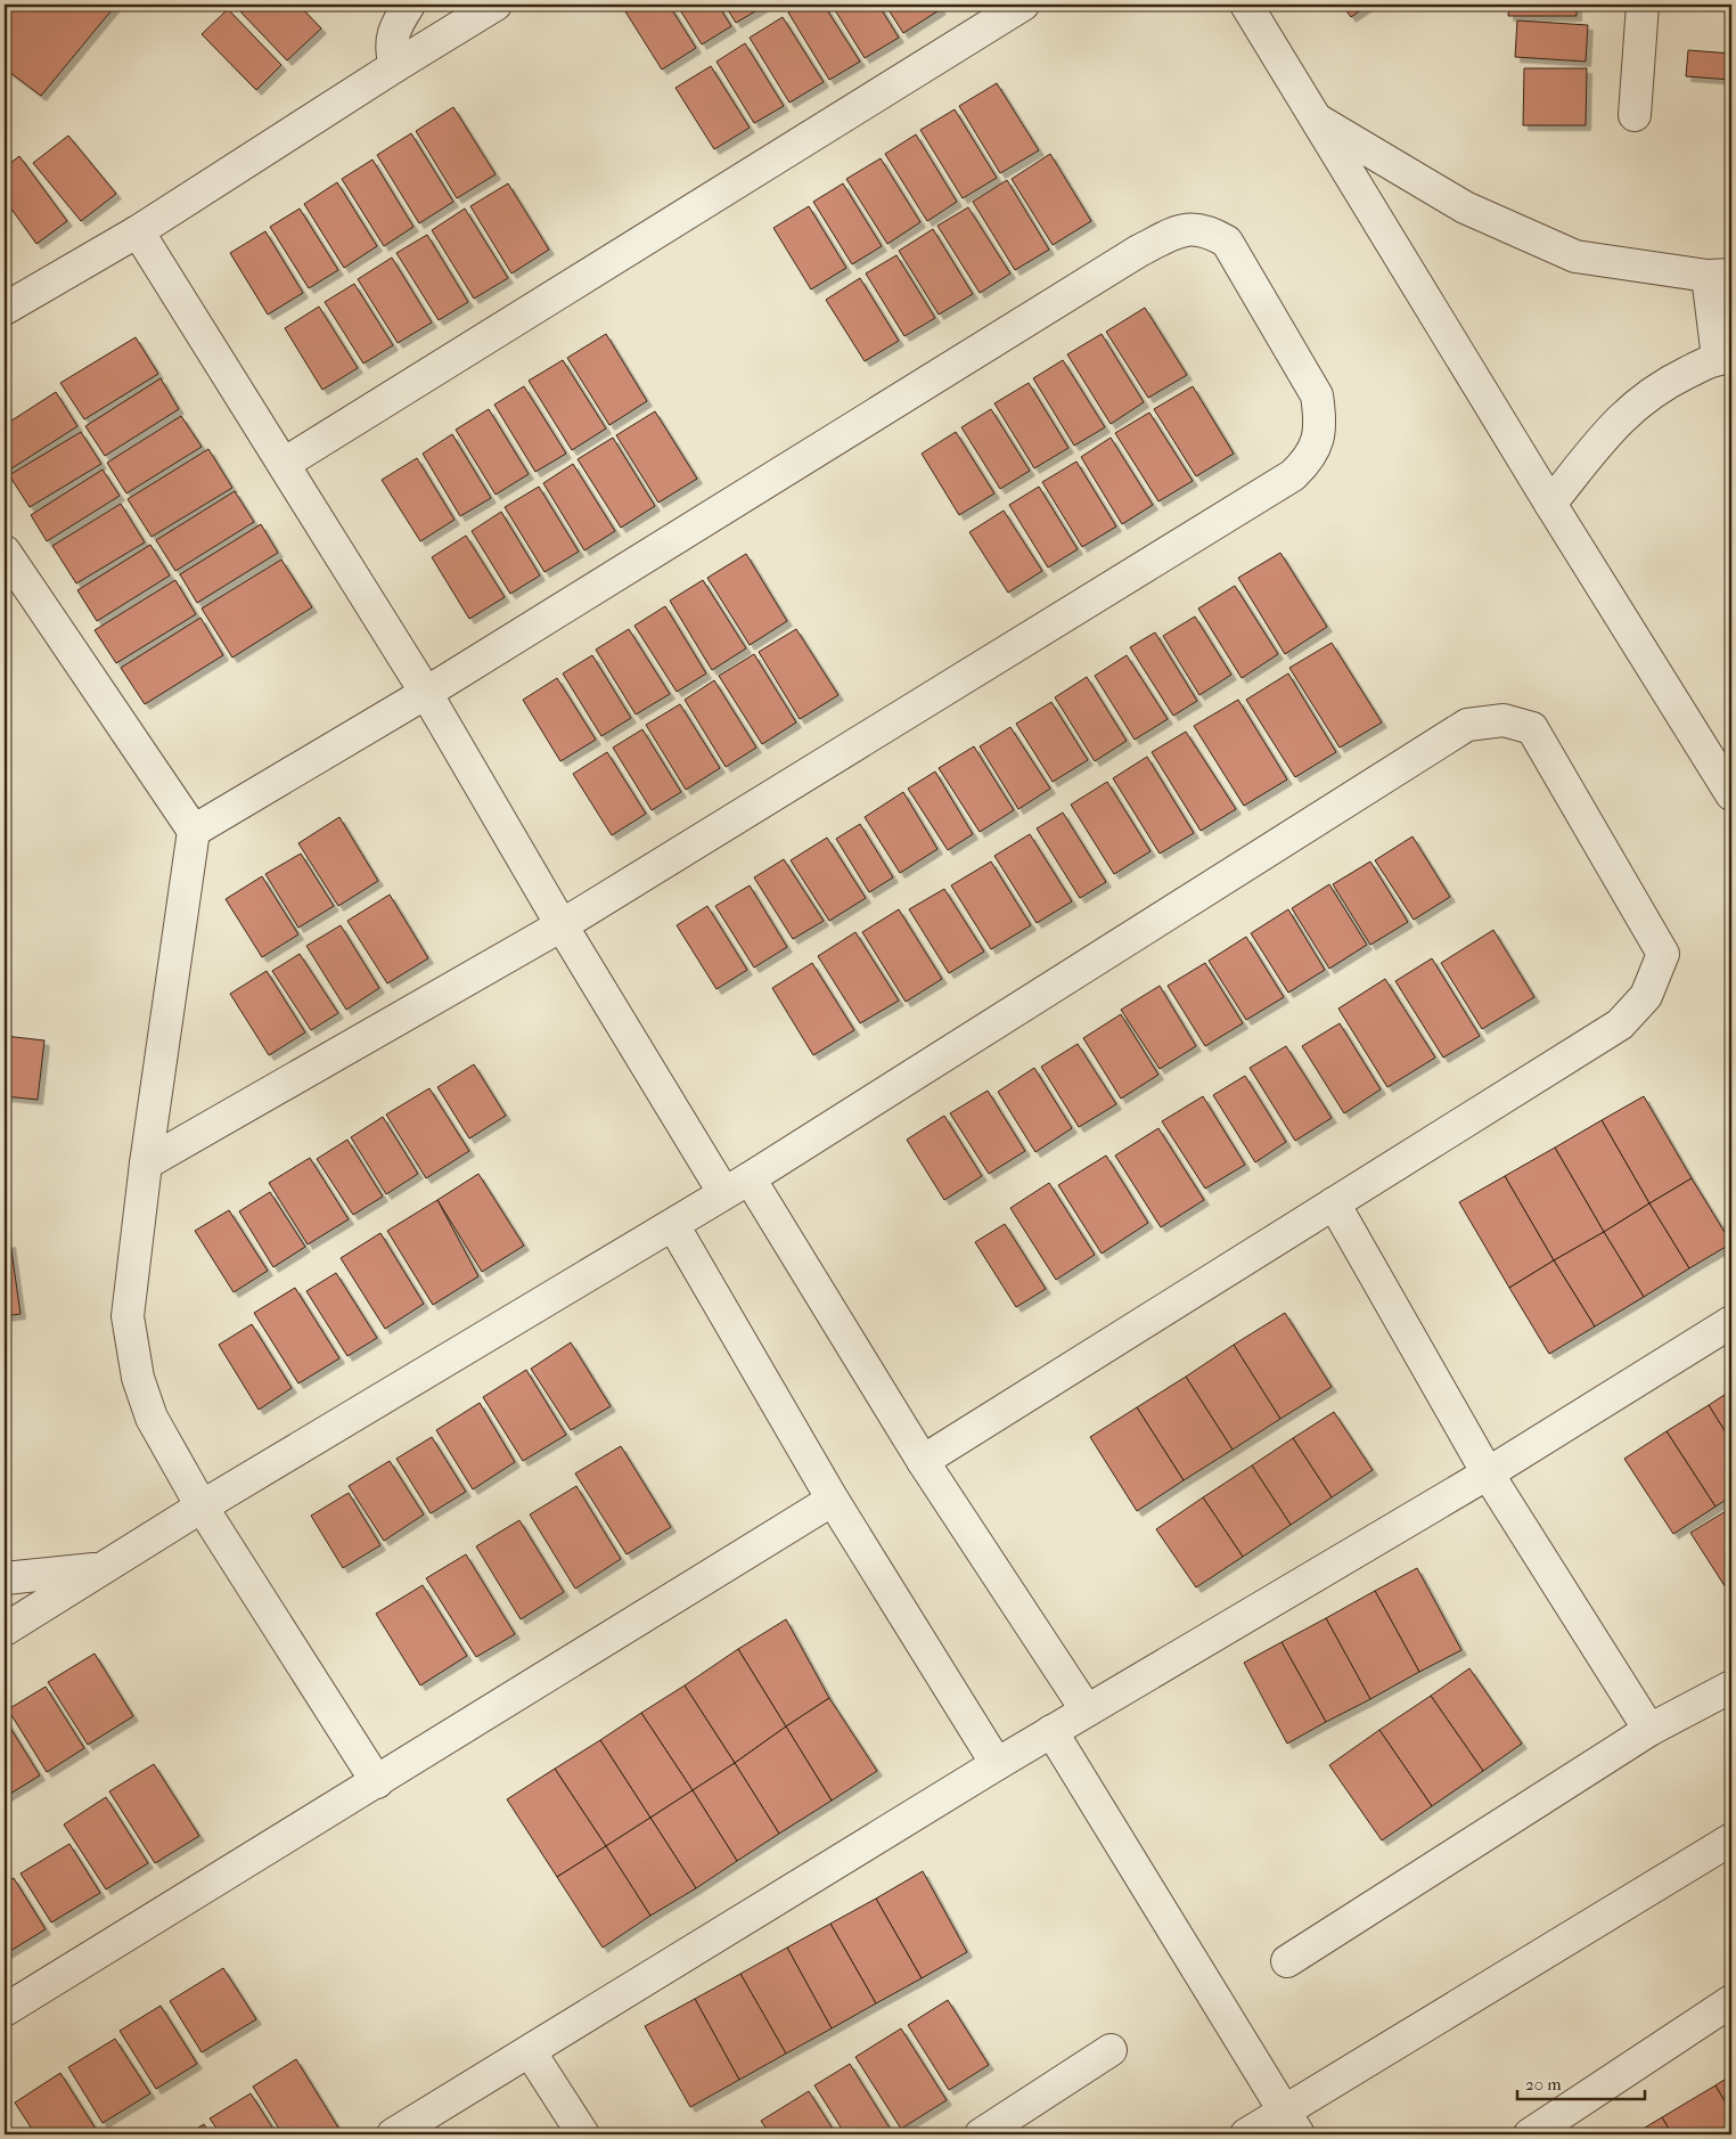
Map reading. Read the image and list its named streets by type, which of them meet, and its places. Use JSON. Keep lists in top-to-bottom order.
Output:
{
  "scale_bar": "20 m"
}
